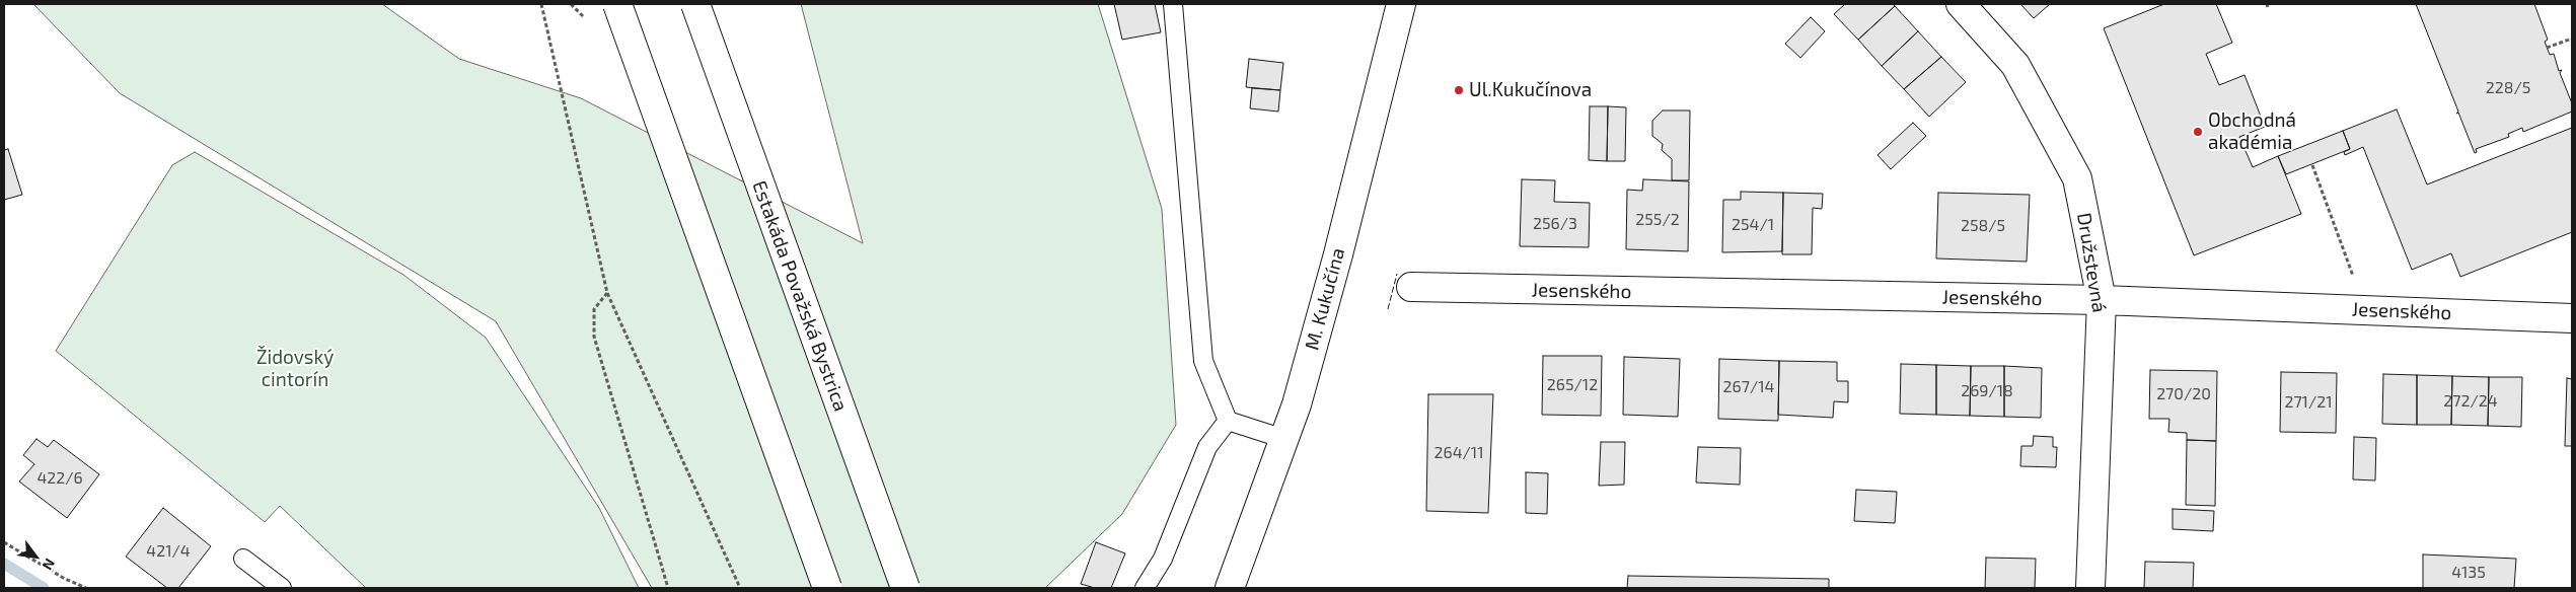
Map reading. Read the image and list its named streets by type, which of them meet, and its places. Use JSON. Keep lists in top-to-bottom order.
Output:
{
  "streets": {
    "main road": [
      "Družstevná",
      "Jesenského",
      "Estakáda Považská Bystrica",
      "M. Kukučína"
    ]
  },
  "crossings": [
    ["Družstevná", "Jesenského"]
  ],
  "parks": ["Židovský cintorín"],
  "places": ["Ul.Kukučínova", "Obchodná akadémia"],
  "house_numbers": [
    "228/5",
    "255/2",
    "256/3",
    "254/1",
    "258/5",
    "265/12",
    "267/14",
    "269/18",
    "270/20",
    "272/24",
    "271/21",
    "264/11",
    "422/6",
    "421/4",
    "4135"
  ],
  "north": "bottom right"
}
